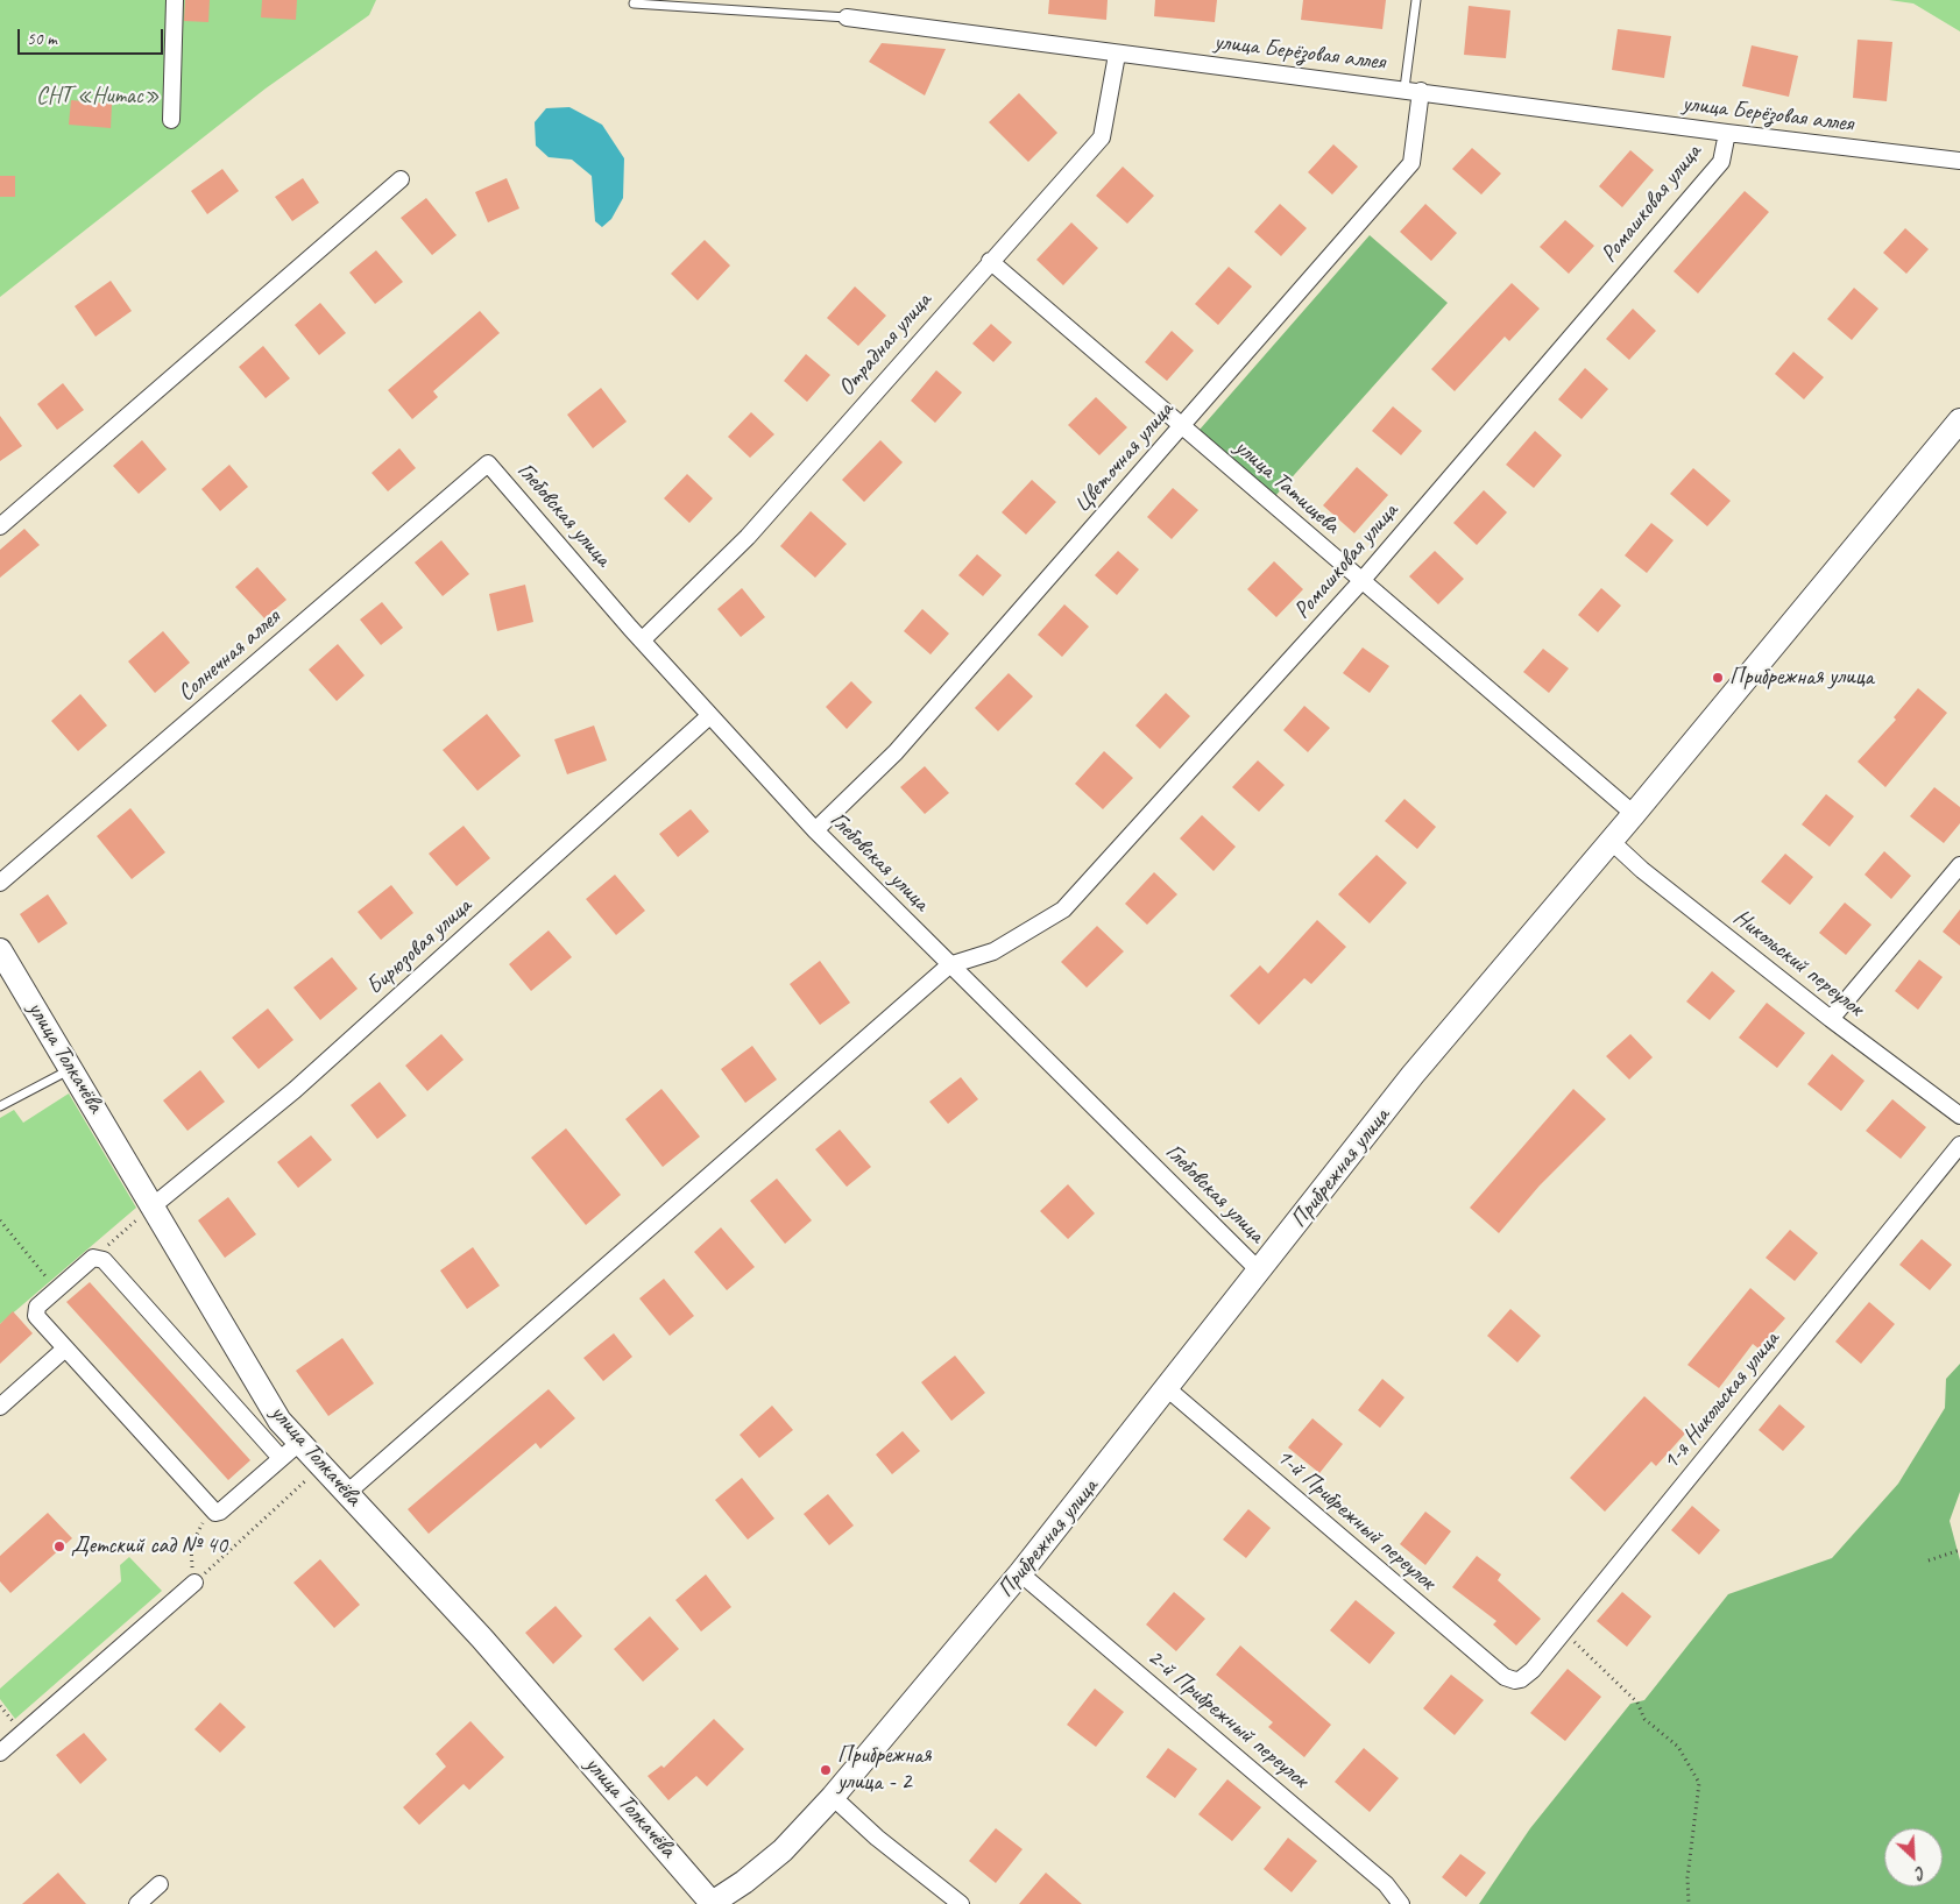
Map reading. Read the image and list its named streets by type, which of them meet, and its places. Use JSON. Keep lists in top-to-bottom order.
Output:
{
  "streets": {
    "street": [
      "улица Берёзовая аллея",
      "Ромашковая улица",
      "Отрадная улица",
      "Цветочная улица",
      "улица Татищева",
      "Глебовская улица",
      "Солнечная аллея",
      "Бирюзовая улица",
      "Никольский переулок",
      "улица Толкачёва",
      "Прибрежная улица",
      "1-я Никольская улица",
      "1-й Прибрежный переулок",
      "2-й Прибрежный переулок"
    ]
  },
  "crossings": [
    ["улица Берёзовая аллея", "Ромашковая улица"],
    ["улица Берёзовая аллея", "Отрадная улица"],
    ["улица Берёзовая аллея", "Цветочная улица"],
    ["Ромашковая улица", "улица Татищева"],
    ["Ромашковая улица", "Глебовская улица"],
    ["Отрадная улица", "улица Татищева"],
    ["Отрадная улица", "Глебовская улица"],
    ["Цветочная улица", "улица Татищева"],
    ["Цветочная улица", "Глебовская улица"],
    ["улица Татищева", "Прибрежная улица"],
    ["Глебовская улица", "Солнечная аллея"],
    ["Глебовская улица", "Бирюзовая улица"],
    ["Глебовская улица", "Прибрежная улица"],
    ["Бирюзовая улица", "улица Толкачёва"],
    ["Никольский переулок", "Прибрежная улица"],
    ["улица Толкачёва", "Прибрежная улица"],
    ["Прибрежная улица", "1-й Прибрежный переулок"],
    ["Прибрежная улица", "2-й Прибрежный переулок"],
    ["1-я Никольская улица", "1-й Прибрежный переулок"]
  ],
  "parks": ["СНТ «Нитас»"],
  "places": ["Прибрежная улица", "Детский сад № 40", "Прибрежная улица - 2"],
  "scale_bar": "50 m",
  "north": "bottom right"
}
